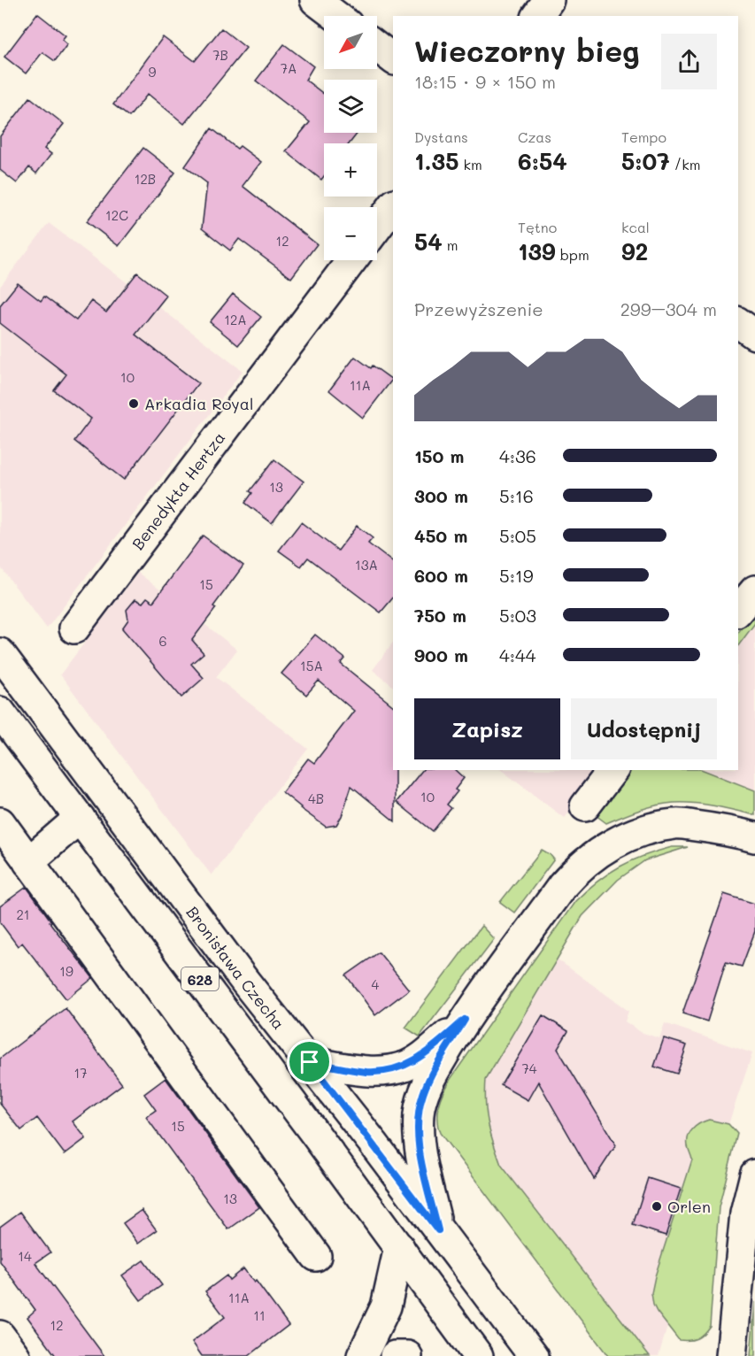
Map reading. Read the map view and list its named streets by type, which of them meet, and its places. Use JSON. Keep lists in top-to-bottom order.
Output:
{
  "streets": {
    "main road": ["Benedykta Hertza", "Bronisława Czecha", "628"]
  },
  "places": ["Arkadia Royal", "Orlen"],
  "house_numbers": [
    "7B",
    "7A",
    "9",
    "12B",
    "12C",
    "12",
    "12A",
    "10",
    "11A",
    "13",
    "13A",
    "15",
    "6",
    "15A",
    "10",
    "4B",
    "21",
    "19",
    "4",
    "74",
    "17",
    "15",
    "13",
    "14",
    "11A",
    "11",
    "12"
  ],
  "north": "bottom left",
  "page": {
    "map_buttons": ["+", "−"],
    "heading": ["Wieczorny bieg", "18:15 · 9 × 150 m"],
    "stats": [
      ["Dystans", "1.35 km"],
      ["Czas", "6:54"],
      ["Tempo", "5:07 /km"],
      ["54 m"],
      ["Tętno", "139 bpm"],
      ["kcal", "92"]
    ],
    "chart": ["Przewyższenie", "299–304 m"],
    "list": [
      {
        "name": "150 m",
        "note": "4:36"
      },
      {
        "name": "300 m",
        "note": "5:16"
      },
      {
        "name": "450 m",
        "note": "5:05"
      },
      {
        "name": "600 m",
        "note": "5:19"
      },
      {
        "name": "750 m",
        "note": "5:03"
      },
      {
        "name": "900 m",
        "note": "4:44"
      }
    ],
    "buttons": ["Zapisz", "Udostępnij"]
  }
}
